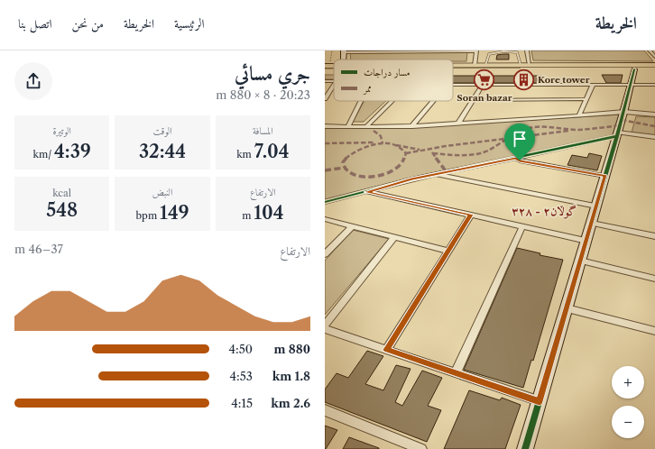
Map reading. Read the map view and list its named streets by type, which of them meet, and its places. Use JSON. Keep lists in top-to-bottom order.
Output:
{
  "districts": ["گوڵان٢ - ٣٢٨"],
  "places": {
    "supermarket": ["Soran bazar"],
    "building": ["Kore tower"]
  },
  "legend": ["مسار دراجات", "ممر"],
  "page": {
    "header": "الخريطة",
    "nav": [
      "الرئيسية",
      "الخريطة",
      "من نحن",
      "اتصل بنا"
    ],
    "heading": ["جري مسائي", "20:23 · 8 × 880 m"],
    "stats": [
      ["المسافة", "7.04 km"],
      ["الوقت", "32:44"],
      ["الوتيرة", "4:39 /km"],
      ["الارتفاع", "104 m"],
      ["النبض", "149 bpm"],
      ["kcal", "548"]
    ],
    "chart": ["الارتفاع", "37–46 m"],
    "list": [
      {
        "name": "880 m",
        "note": "4:50"
      },
      {
        "name": "1.8 km",
        "note": "4:53"
      },
      {
        "name": "2.6 km",
        "note": "4:15"
      }
    ],
    "map_buttons": ["+", "−"]
  }
}
